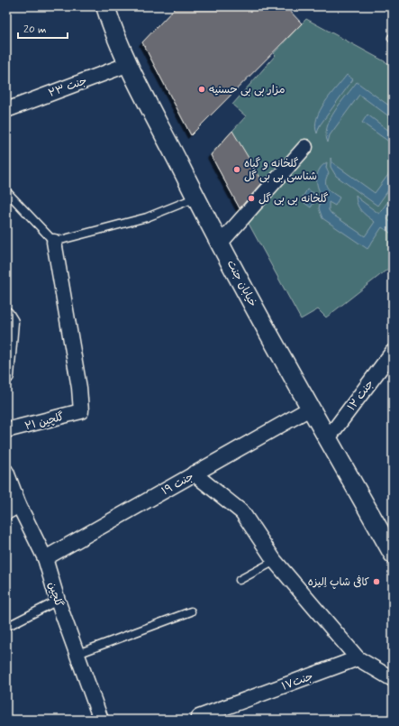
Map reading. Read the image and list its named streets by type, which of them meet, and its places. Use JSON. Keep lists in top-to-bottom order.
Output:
{
  "streets": {
    "street": [
      "جنت ۲۳",
      "خیابان جنت",
      "جنت ۱۲",
      "گلچین ۲۱",
      "جنت ۱۹",
      "گلچین",
      "جنت۱۷"
    ]
  },
  "crossings": [
    ["جنت ۲۳", "خیابان جنت"],
    ["خیابان جنت", "جنت ۱۲"],
    ["خیابان جنت", "جنت ۱۹"],
    ["جنت ۱۹", "گلچین"]
  ],
  "places": [
    "مزار بی بی حسنیه",
    "گلخانه و گیاه شناسی بی بی گل",
    "گلخانه بی بی گل",
    "کافی شاپ اِلیزه"
  ],
  "scale_bar": "20 m"
}
